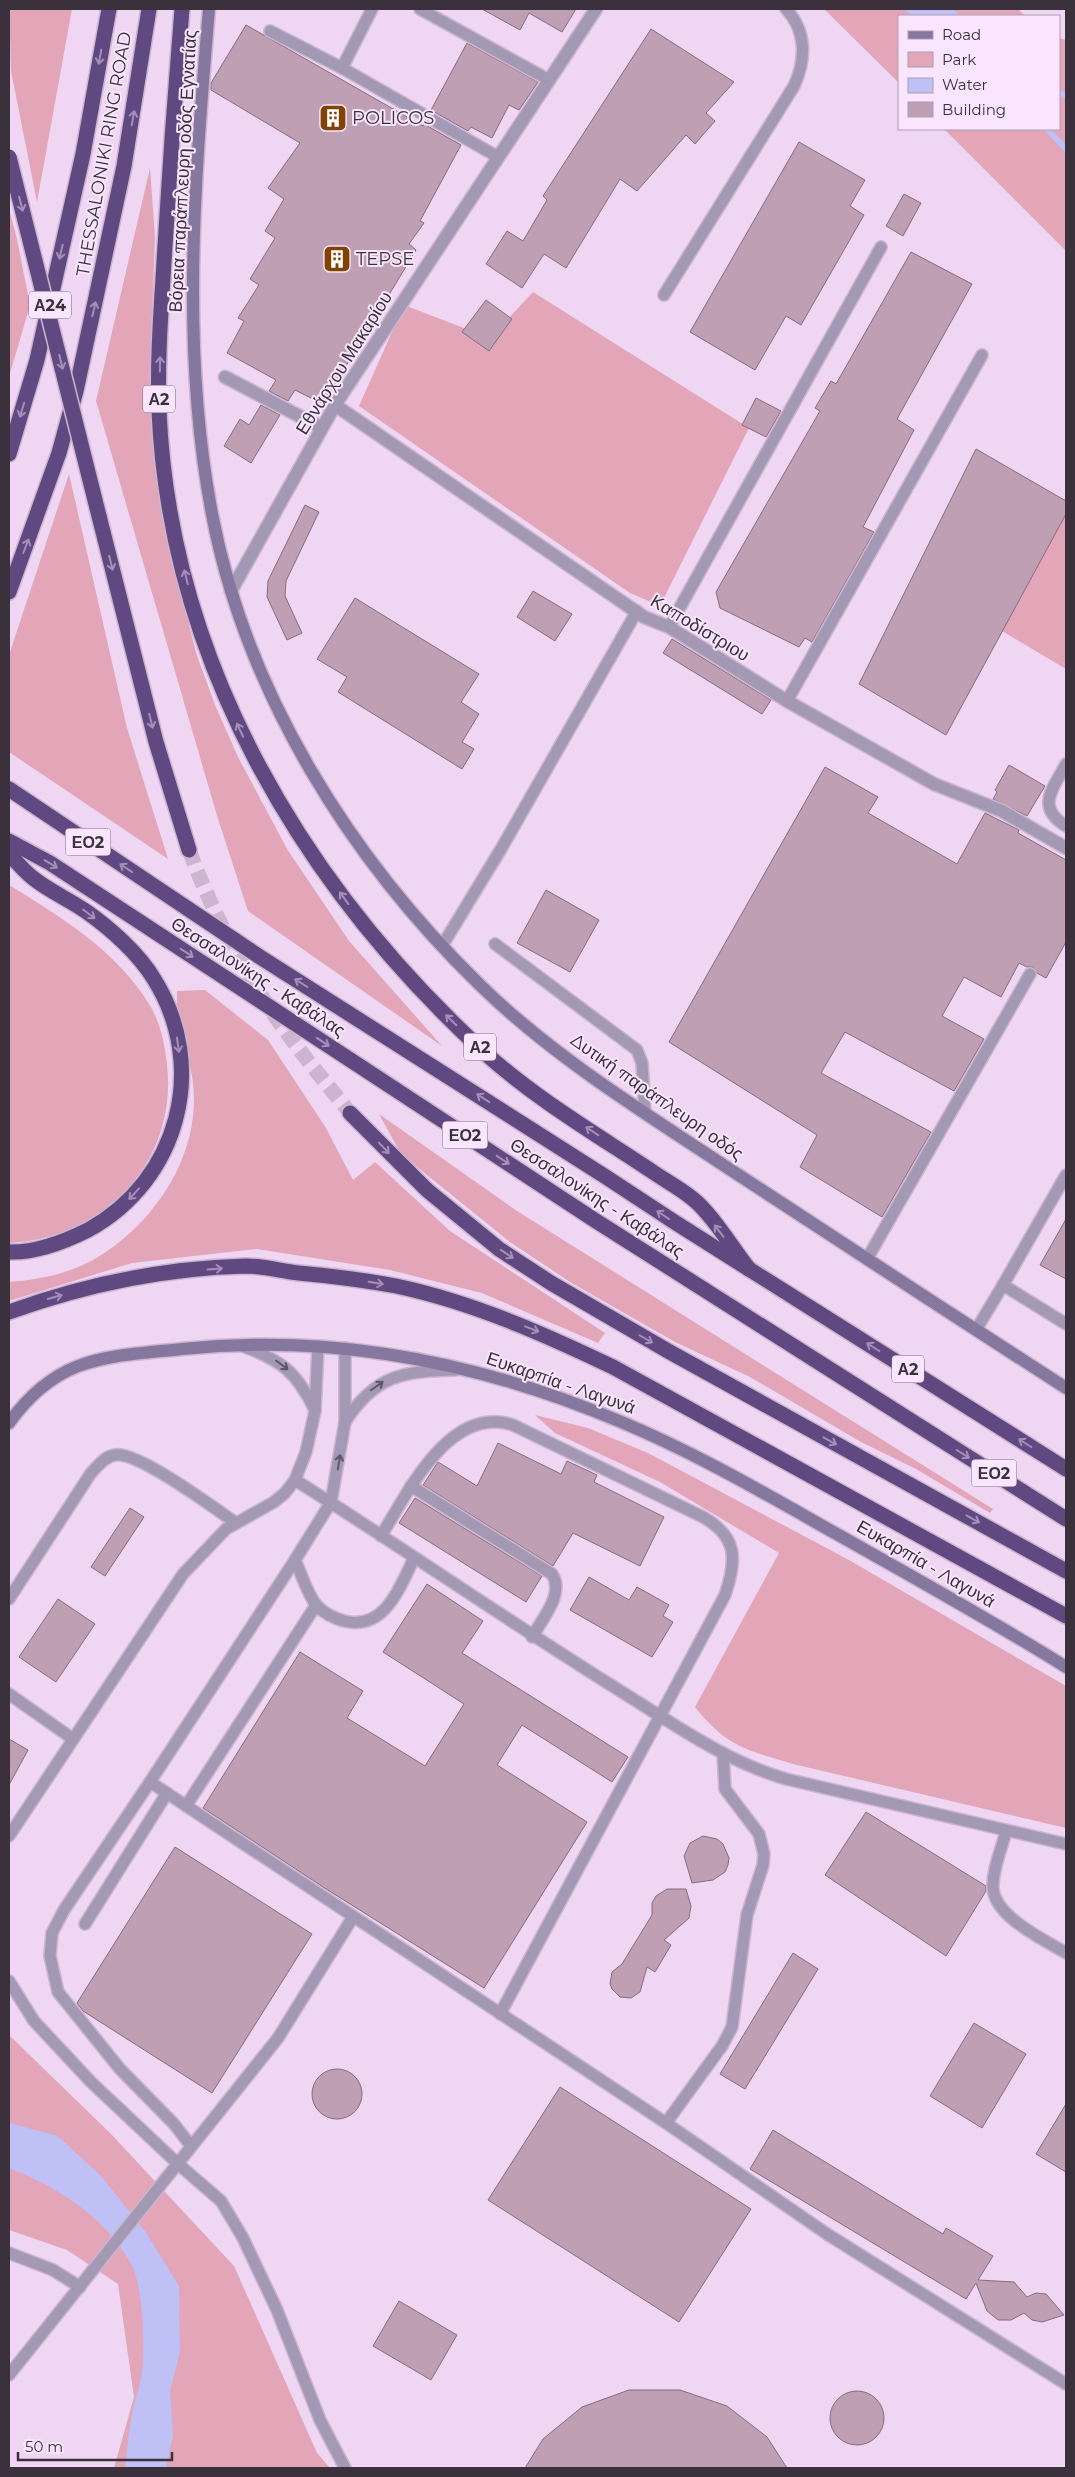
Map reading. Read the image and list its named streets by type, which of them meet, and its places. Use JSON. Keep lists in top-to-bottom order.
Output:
{
  "streets": {
    "highway": [
      "THESSALONIKI RING ROAD",
      "Α24",
      "Α2",
      "ΕΟ2",
      "Θεσσαλονίκης - Καβάλας"
    ],
    "street": [
      "Βόρεια παράπλευρη οδός Εγνατίας",
      "Εθνάρχου Μακαρίου",
      "Καποδίστριου",
      "Δυτική παράπλευρη οδός",
      "Ευκαρπία - Λαγυνά"
    ]
  },
  "crossings": [
    ["Βόρεια παράπλευρη οδός Εγνατίας", "Εθνάρχου Μακαρίου"],
    ["Βόρεια παράπλευρη οδός Εγνατίας", "Δυτική παράπλευρη οδός"],
    ["Εθνάρχου Μακαρίου", "Καποδίστριου"],
    ["Εθνάρχου Μακαρίου", "Δυτική παράπλευρη οδός"],
    ["Α2", "Θεσσαλονίκης - Καβάλας"]
  ],
  "places": {
    "building": ["POLICOS", "TEPSE"]
  },
  "legend": [
    "Road",
    "Park",
    "Water",
    "Building"
  ],
  "scale_bar": "50 m"
}
